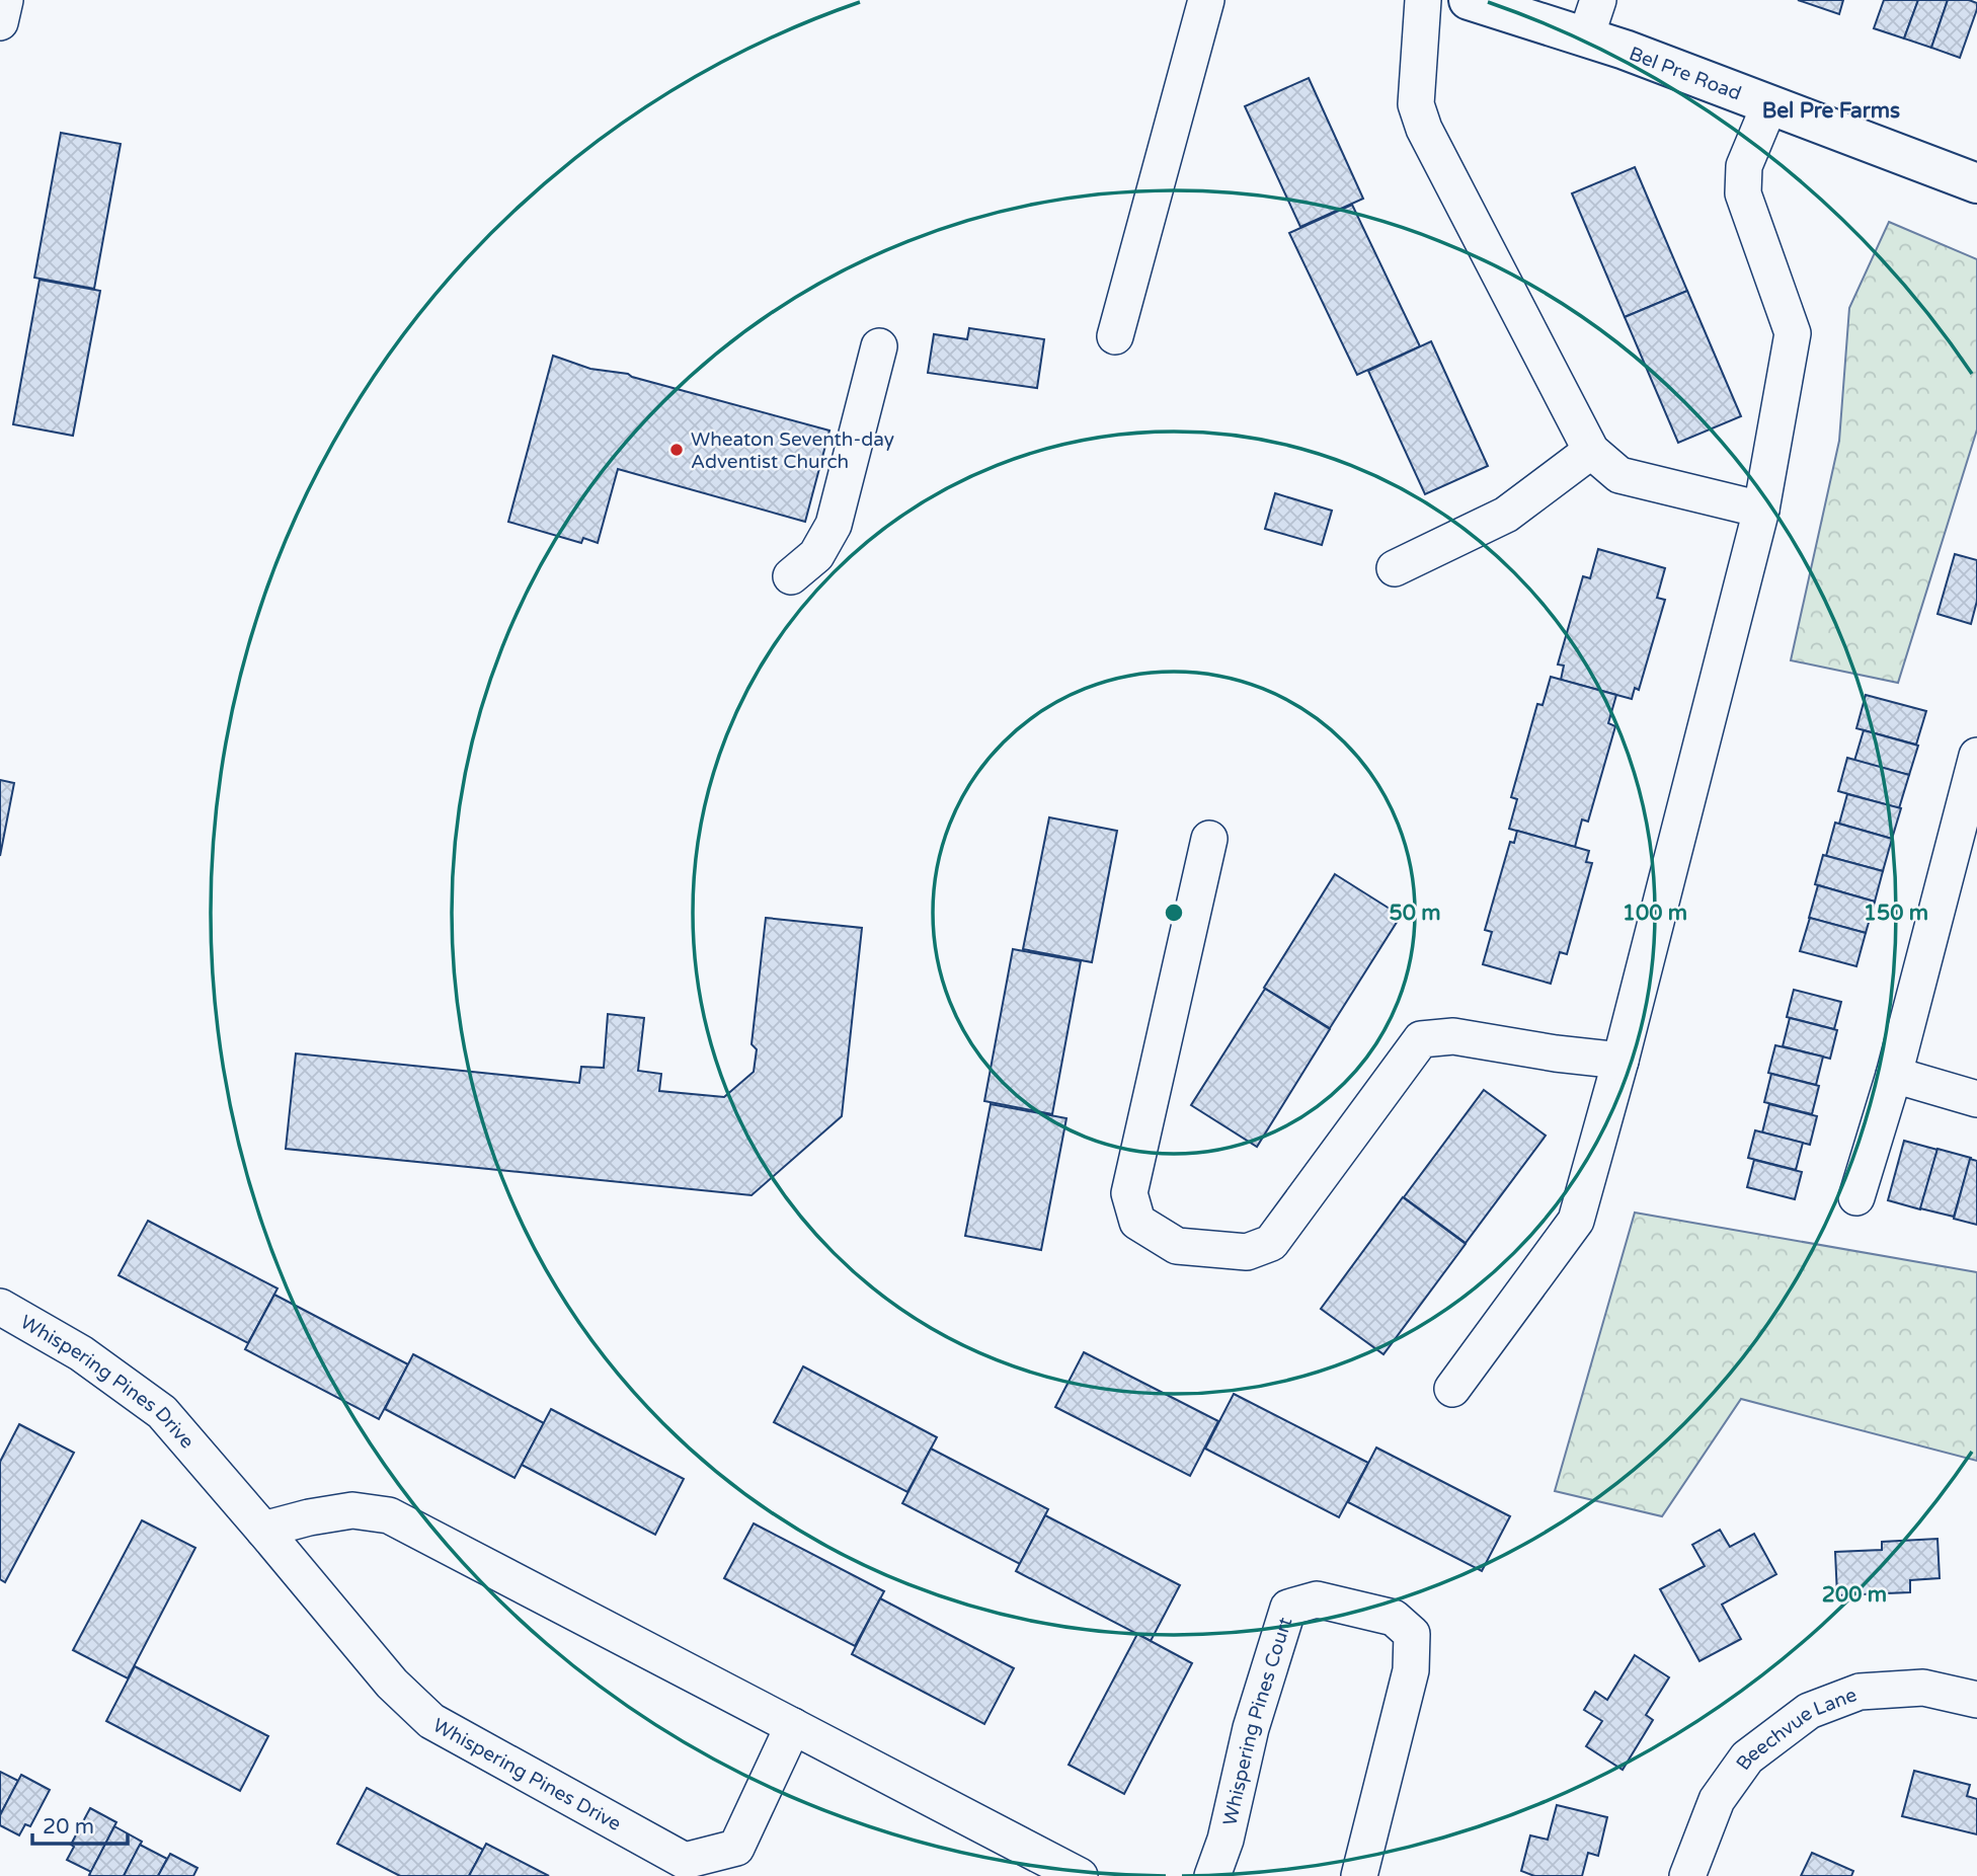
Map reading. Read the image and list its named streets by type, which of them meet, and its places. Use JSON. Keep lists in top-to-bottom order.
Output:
{
  "streets": {
    "main road": ["Bel Pre Road"],
    "street": ["Whispering Pines Drive", "Whispering Pines Court", "Beechvue Lane"]
  },
  "districts": ["Bel Pre Farms"],
  "places": ["Wheaton Seventh-day Adventist Church"],
  "scale_bar": "20 m",
  "rings": [
    "50 m",
    "100 m",
    "150 m",
    "200 m"
  ]
}
